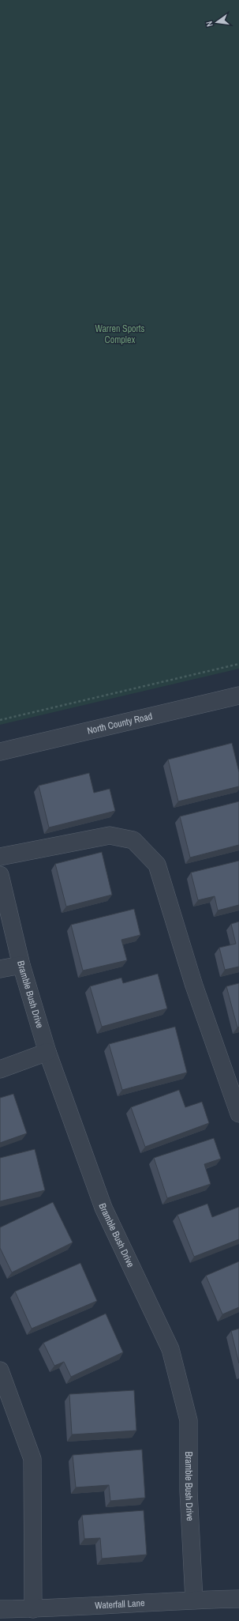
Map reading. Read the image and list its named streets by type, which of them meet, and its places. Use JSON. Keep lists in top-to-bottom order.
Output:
{
  "streets": {
    "street": ["North County Road", "Bramble Bush Drive", "Waterfall Lane"]
  },
  "crossings": [
    ["Bramble Bush Drive", "Waterfall Lane"]
  ],
  "parks": ["Warren Sports Complex"],
  "north": "left"
}
